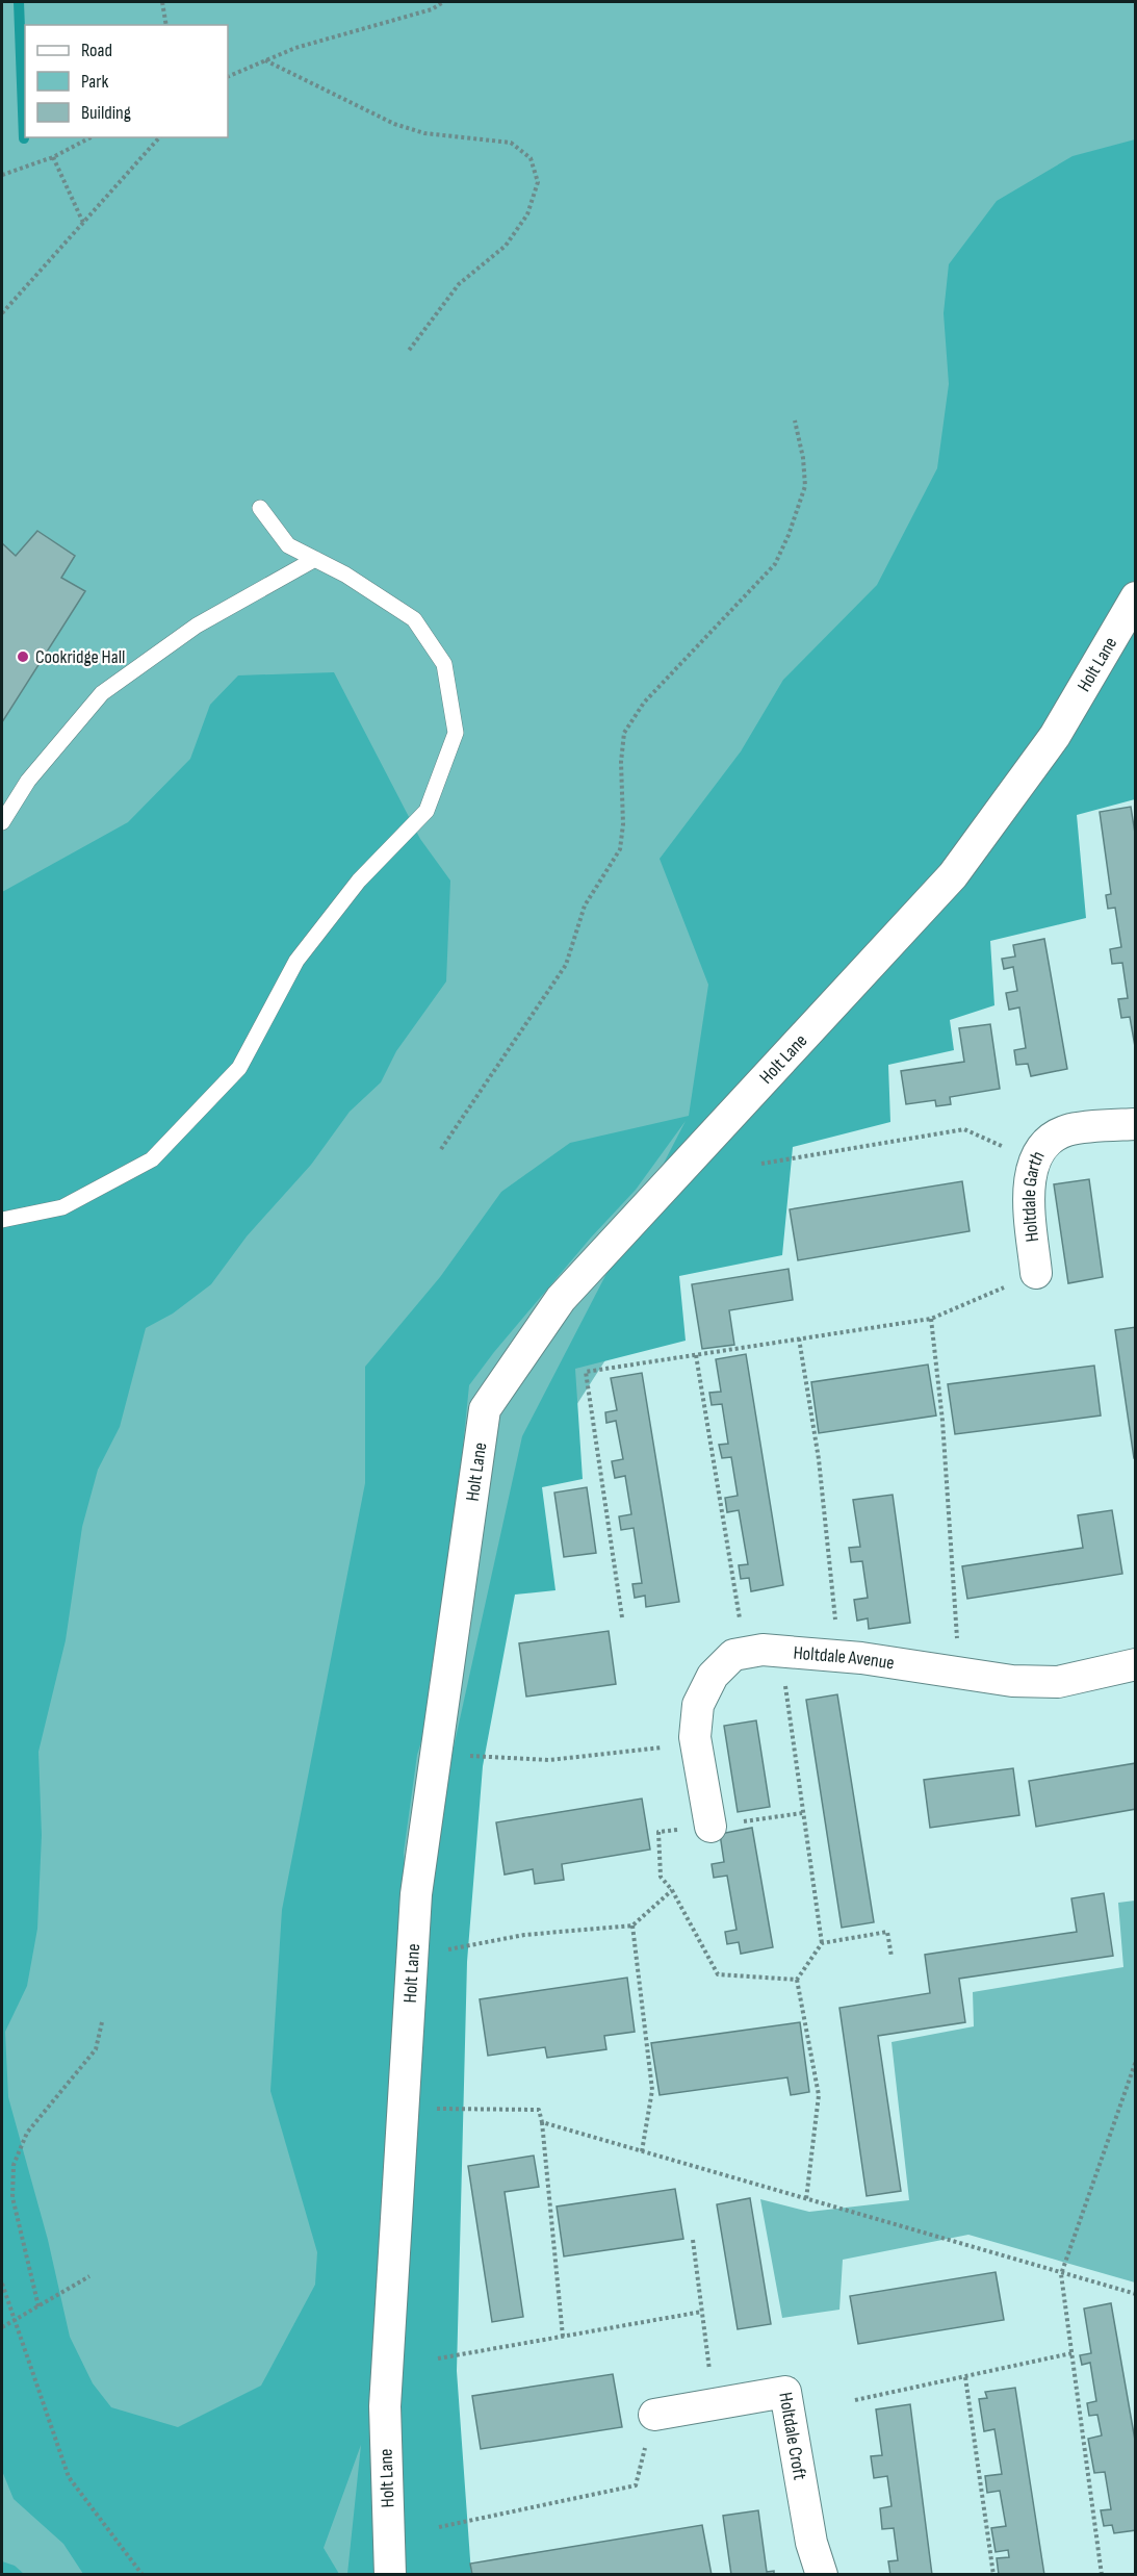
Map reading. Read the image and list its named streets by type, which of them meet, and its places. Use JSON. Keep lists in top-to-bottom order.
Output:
{
  "streets": {
    "street": [
      "Holt Lane",
      "Holtdale Garth",
      "Holtdale Avenue",
      "Holtdale Croft"
    ]
  },
  "places": ["Cookridge Hall"],
  "legend": ["Road", "Park", "Building"]
}
